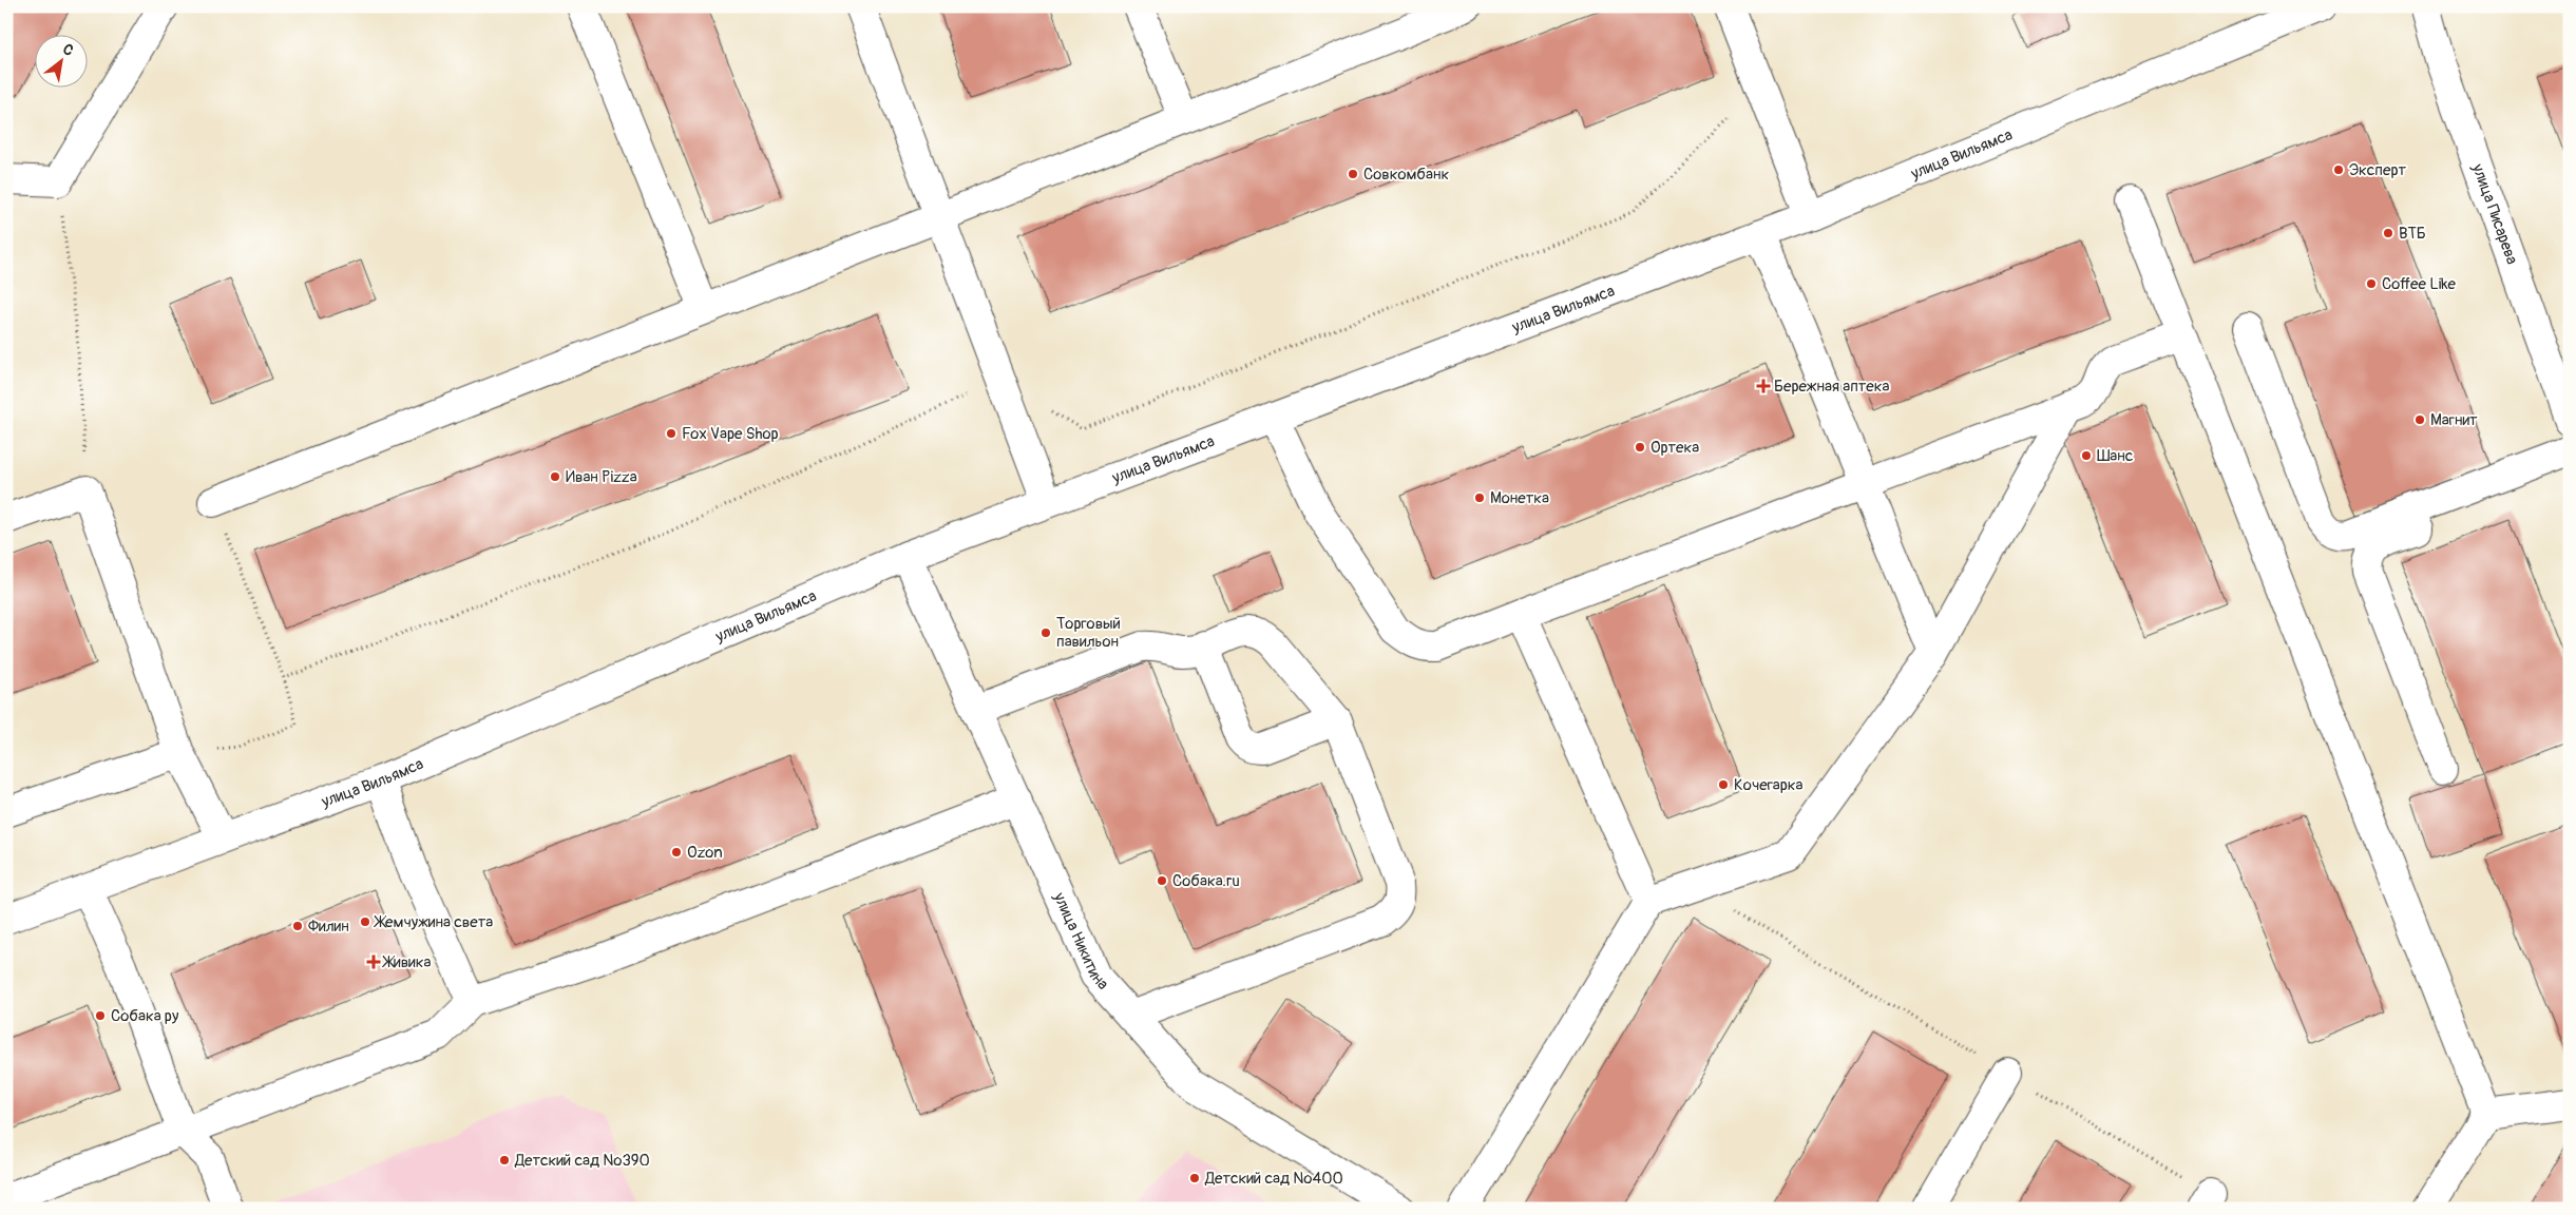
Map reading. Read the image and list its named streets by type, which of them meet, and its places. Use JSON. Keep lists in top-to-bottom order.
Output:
{
  "streets": {
    "street": ["улица Вильямса", "улица Писарева", "улица Никитина"]
  },
  "crossings": [
    ["улица Вильямса", "улица Никитина"]
  ],
  "places": {
    "other": [
      "Эксперт",
      "Совкомбанк",
      "ВТБ",
      "Coffee Like",
      "Магнит",
      "Fox Vape Shop",
      "Ортека",
      "Шанс",
      "Иван Pizza",
      "Монетка",
      "Торговый павильон",
      "Кочегарка",
      "Ozon",
      "Собака.ru",
      "Жемчужина света",
      "Филин",
      "Собака ру",
      "Детский сад №390",
      "Детский сад №400"
    ],
    "health": ["Бережная аптека", "Живика"]
  },
  "north": "top right"
}
